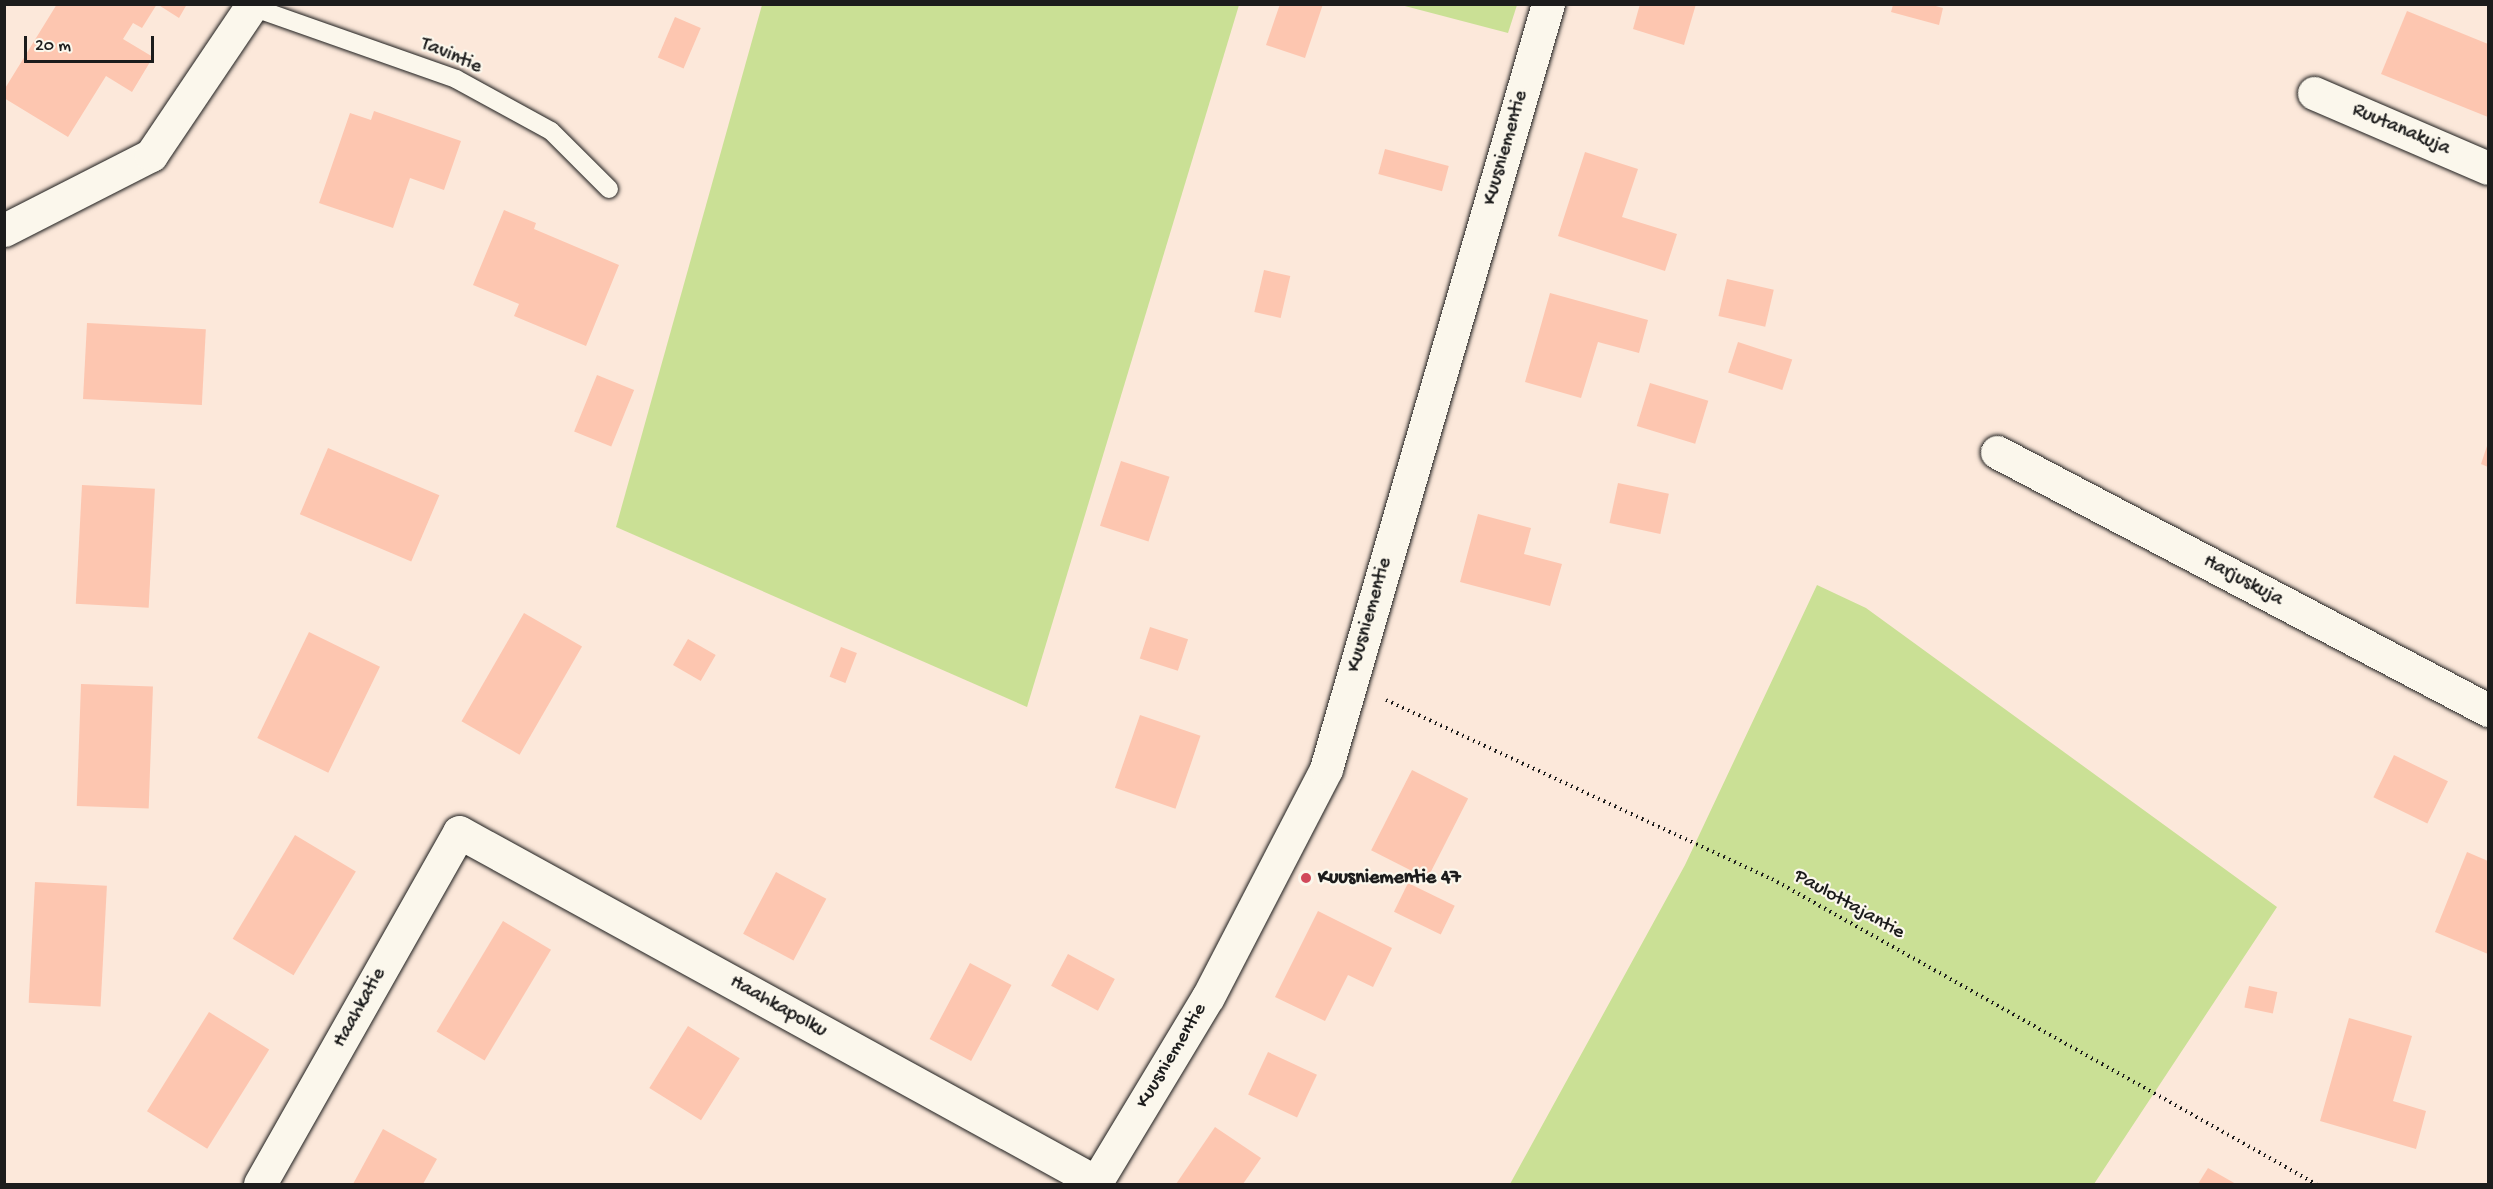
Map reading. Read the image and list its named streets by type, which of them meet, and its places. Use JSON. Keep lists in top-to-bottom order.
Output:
{
  "streets": {
    "street": [
      "Ruutanakuja",
      "Kuusniementie",
      "Harjuskuja",
      "Haahkapolku",
      "Haahkatie"
    ],
    "lane": ["Tavintie"],
    "path": ["Paulottajantie"]
  },
  "crossings": [
    ["Kuusniementie", "Paulottajantie"],
    ["Kuusniementie", "Haahkapolku"],
    ["Haahkapolku", "Haahkatie"]
  ],
  "places": ["Kuusniementie 47"],
  "scale_bar": "20 m"
}
